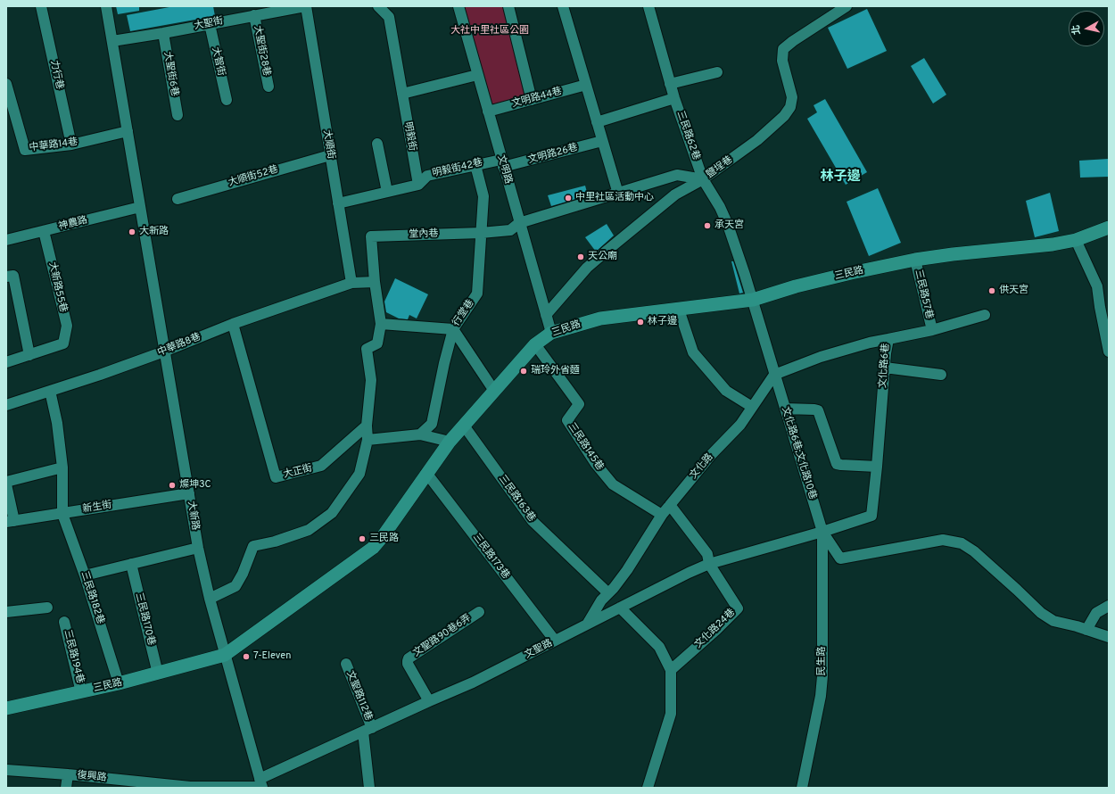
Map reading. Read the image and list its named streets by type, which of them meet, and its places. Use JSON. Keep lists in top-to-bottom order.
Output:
{
  "streets": {
    "main road": ["三民路"],
    "street": [
      "大聖街",
      "大聖街28巷",
      "大智街",
      "大聖街6巷",
      "力行巷",
      "文明路44巷",
      "三民路62巷",
      "明毅街",
      "大順街",
      "中華路14巷",
      "文明路26巷",
      "鹽埕巷",
      "明毅街42巷",
      "文明路",
      "大順街52巷",
      "神農路",
      "堂內巷",
      "大新路55巷",
      "三民路57巷",
      "行堂巷",
      "中華路8巷",
      "文化路6巷",
      "三民路145巷",
      "文化路6巷;文化路10巷",
      "文化路",
      "大正街",
      "三民路163巷",
      "新生街",
      "大新路",
      "三民路173巷",
      "三民路182巷",
      "三民路170巷",
      "文化路24巷",
      "文聖路90巷6弄",
      "文聖路",
      "三民路194巷",
      "民生路",
      "文聖路112巷",
      "復興路"
    ]
  },
  "crossings": [
    ["大聖街", "大聖街28巷"],
    ["大聖街", "大智街"],
    ["大聖街", "大聖街6巷"],
    ["大聖街", "大順街"],
    ["大聖街", "大新路"],
    ["力行巷", "中華路14巷"],
    ["文明路44巷", "文明路"],
    ["三民路62巷", "鹽埕巷"],
    ["三民路62巷", "堂內巷"],
    ["三民路62巷", "三民路"],
    ["明毅街", "明毅街42巷"],
    ["大順街", "大順街52巷"],
    ["大順街", "中華路8巷"],
    ["中華路14巷", "大新路"],
    ["文明路26巷", "明毅街42巷"],
    ["文明路26巷", "文明路"],
    ["鹽埕巷", "文明路"],
    ["鹽埕巷", "堂內巷"],
    ["明毅街42巷", "文明路"],
    ["明毅街42巷", "行堂巷"],
    ["文明路", "堂內巷"],
    ["文明路", "三民路"],
    ["神農路", "大新路55巷"],
    ["神農路", "大新路"],
    ["堂內巷", "行堂巷"],
    ["堂內巷", "中華路8巷"],
    ["三民路", "三民路57巷"],
    ["三民路", "三民路145巷"],
    ["三民路", "三民路163巷"],
    ["三民路", "大新路"],
    ["三民路", "三民路173巷"],
    ["三民路", "三民路182巷"],
    ["三民路", "三民路170巷"],
    ["三民路", "三民路194巷"],
    ["三民路57巷", "文化路6巷"],
    ["中華路8巷", "大正街"],
    ["中華路8巷", "大新路"],
    ["中華路8巷", "三民路182巷"],
    ["文化路6巷", "文化路6巷;文化路10巷"],
    ["文化路6巷", "文化路"],
    ["文化路6巷", "文聖路"],
    ["文化路6巷", "民生路"],
    ["三民路145巷", "文化路"],
    ["文化路6巷;文化路10巷", "文化路"],
    ["文化路6巷;文化路10巷", "文聖路"],
    ["文化路6巷;文化路10巷", "民生路"],
    ["文化路", "三民路163巷"],
    ["文化路", "文聖路"],
    ["新生街", "大新路"],
    ["新生街", "三民路182巷"],
    ["大新路", "文聖路"],
    ["大新路", "復興路"],
    ["三民路173巷", "文聖路"],
    ["文化路24巷", "文聖路"],
    ["文聖路90巷6弄", "文聖路"],
    ["文聖路", "民生路"],
    ["文聖路", "文聖路112巷"],
    ["文聖路", "復興路"]
  ],
  "districts": ["林子邊"],
  "parks": ["大社中里社區公園"],
  "places": [
    "中里社區活動中心",
    "承天宮",
    "大新路",
    "天公廟",
    "供天宮",
    "林子邊",
    "瑞玲外省麵",
    "燦坤3C",
    "三民路",
    "7-Eleven"
  ],
  "north": "left"
}
